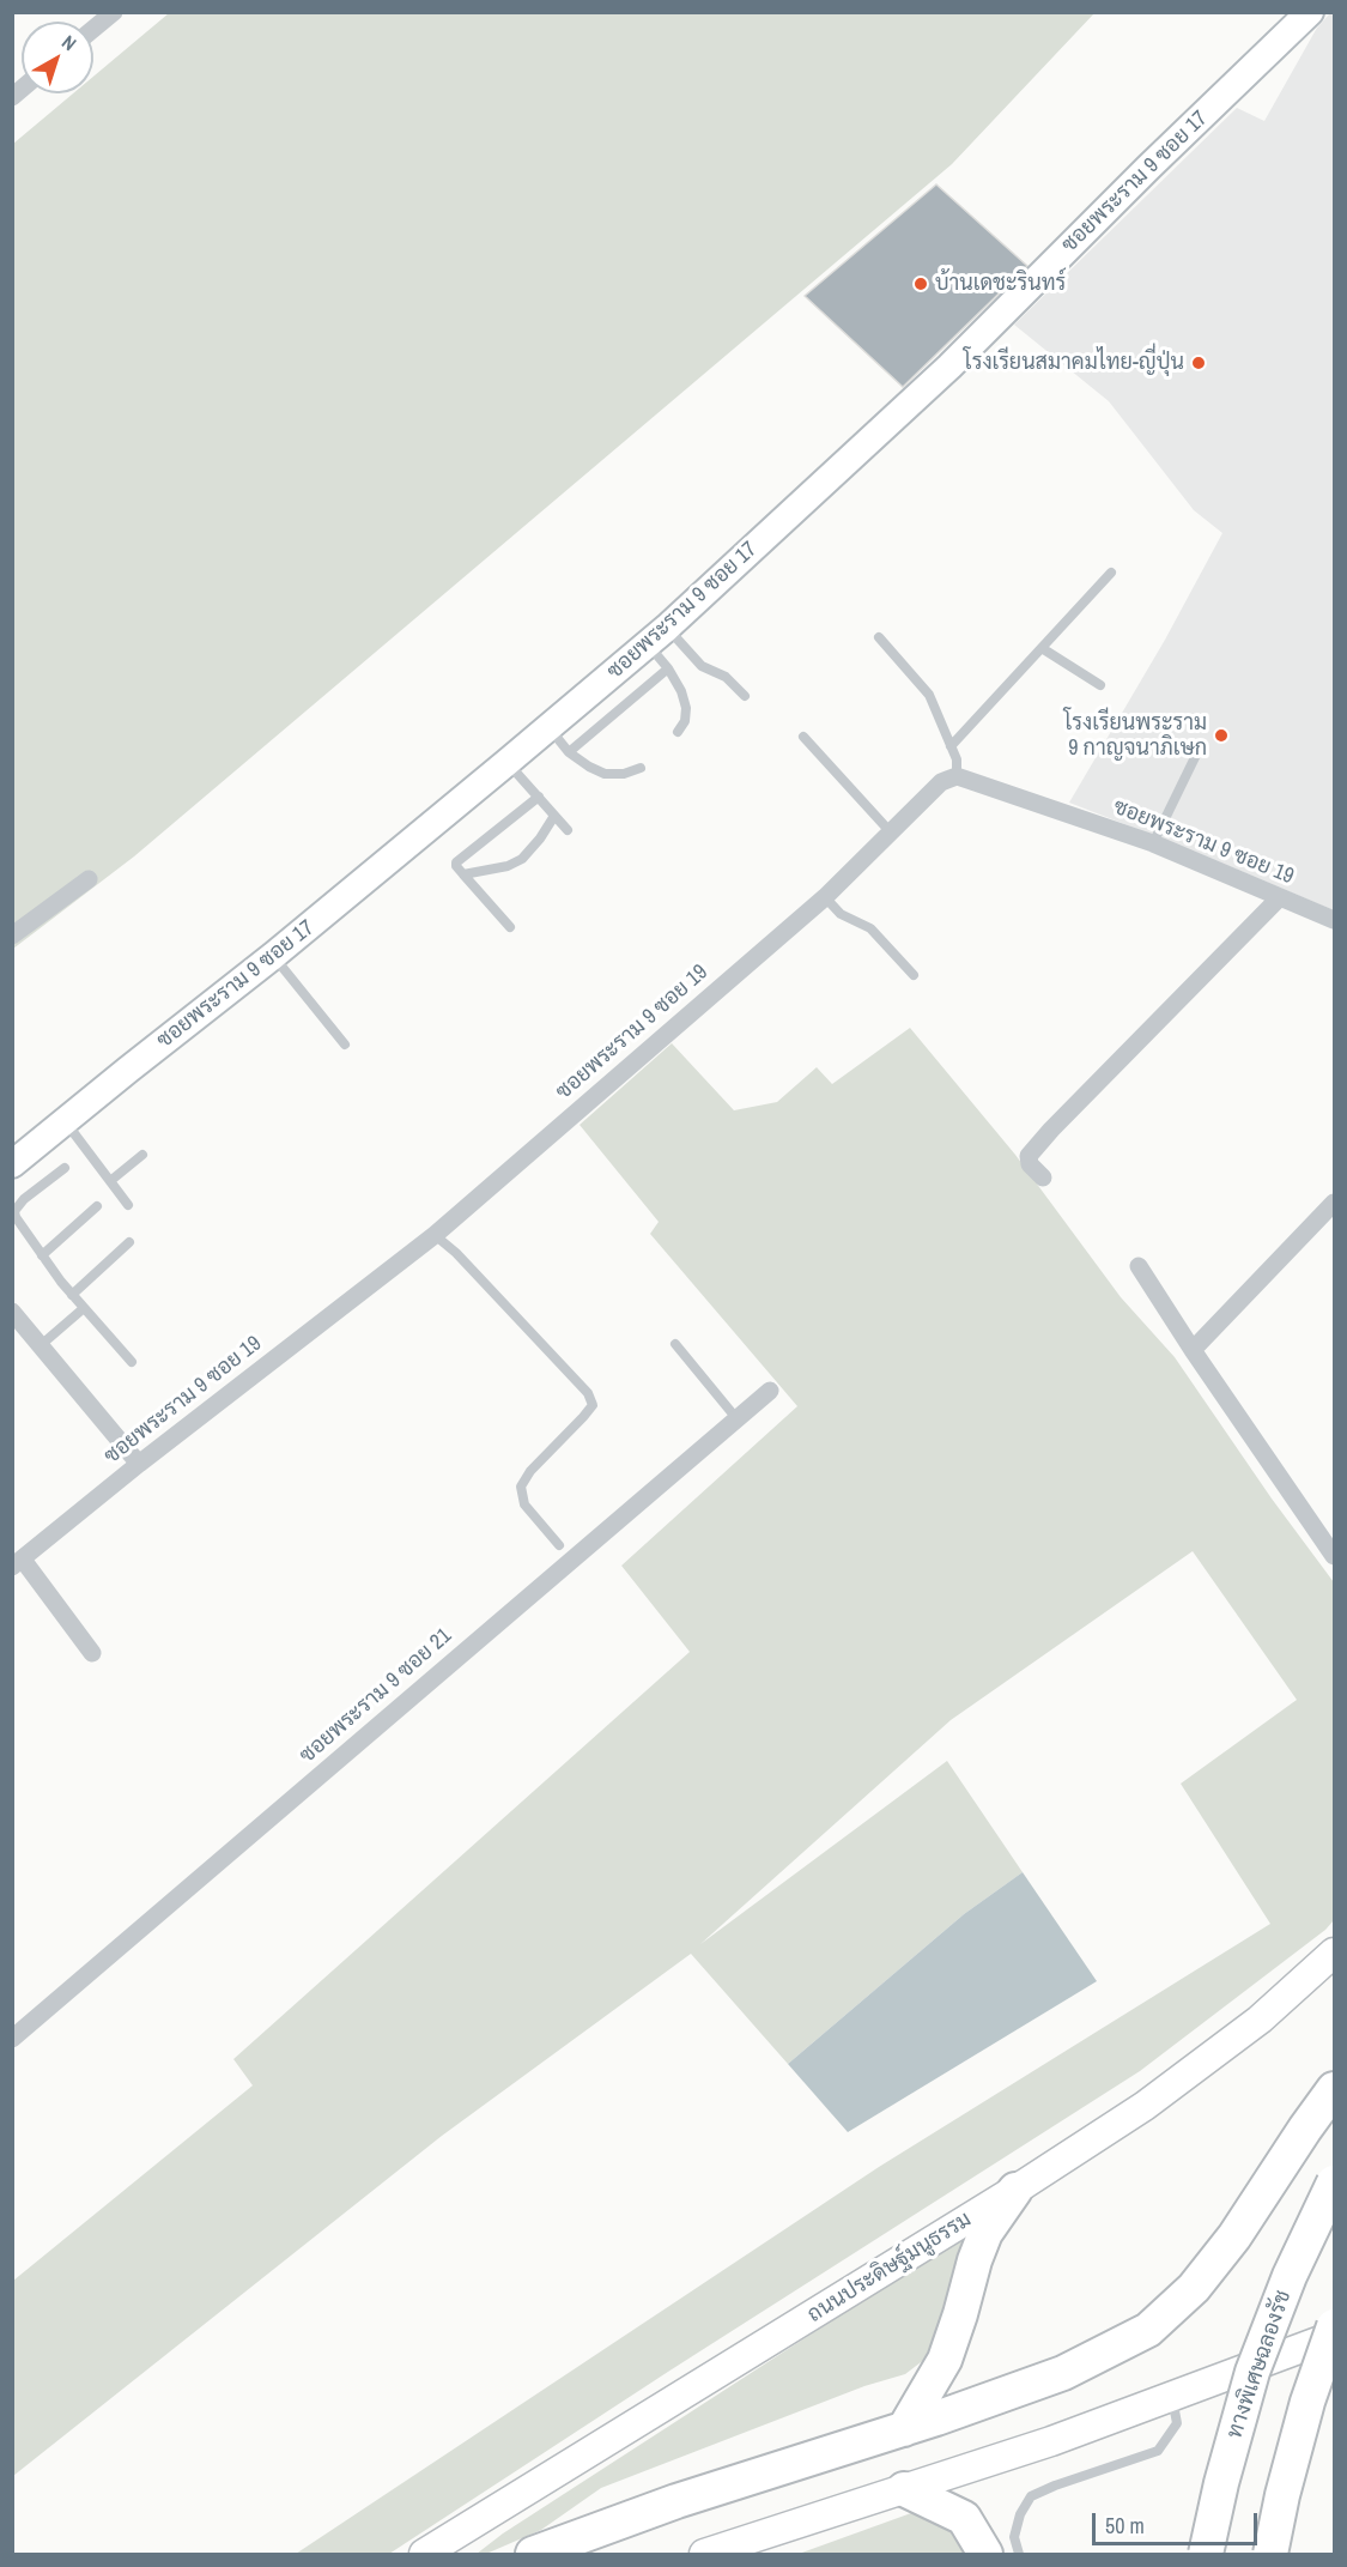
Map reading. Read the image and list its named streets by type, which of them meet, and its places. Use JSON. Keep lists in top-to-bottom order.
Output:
{
  "streets": {
    "highway": ["ทางพิเศษฉลองรัช"],
    "main road": ["ถนนประดิษฐ์มนูธรรม"],
    "street": ["ซอยพระราม 9 ซอย 17", "ซอยพระราม 9 ซอย 19", "ซอยพระราม 9 ซอย 21"]
  },
  "places": ["บ้านเดชะรินทร์", "โรงเรียนสมาคมไทย-ญี่ปุ่น", "โรงเรียนพระราม 9 กาญจนาภิเษก"],
  "scale_bar": "50 m",
  "north": "top right"
}
